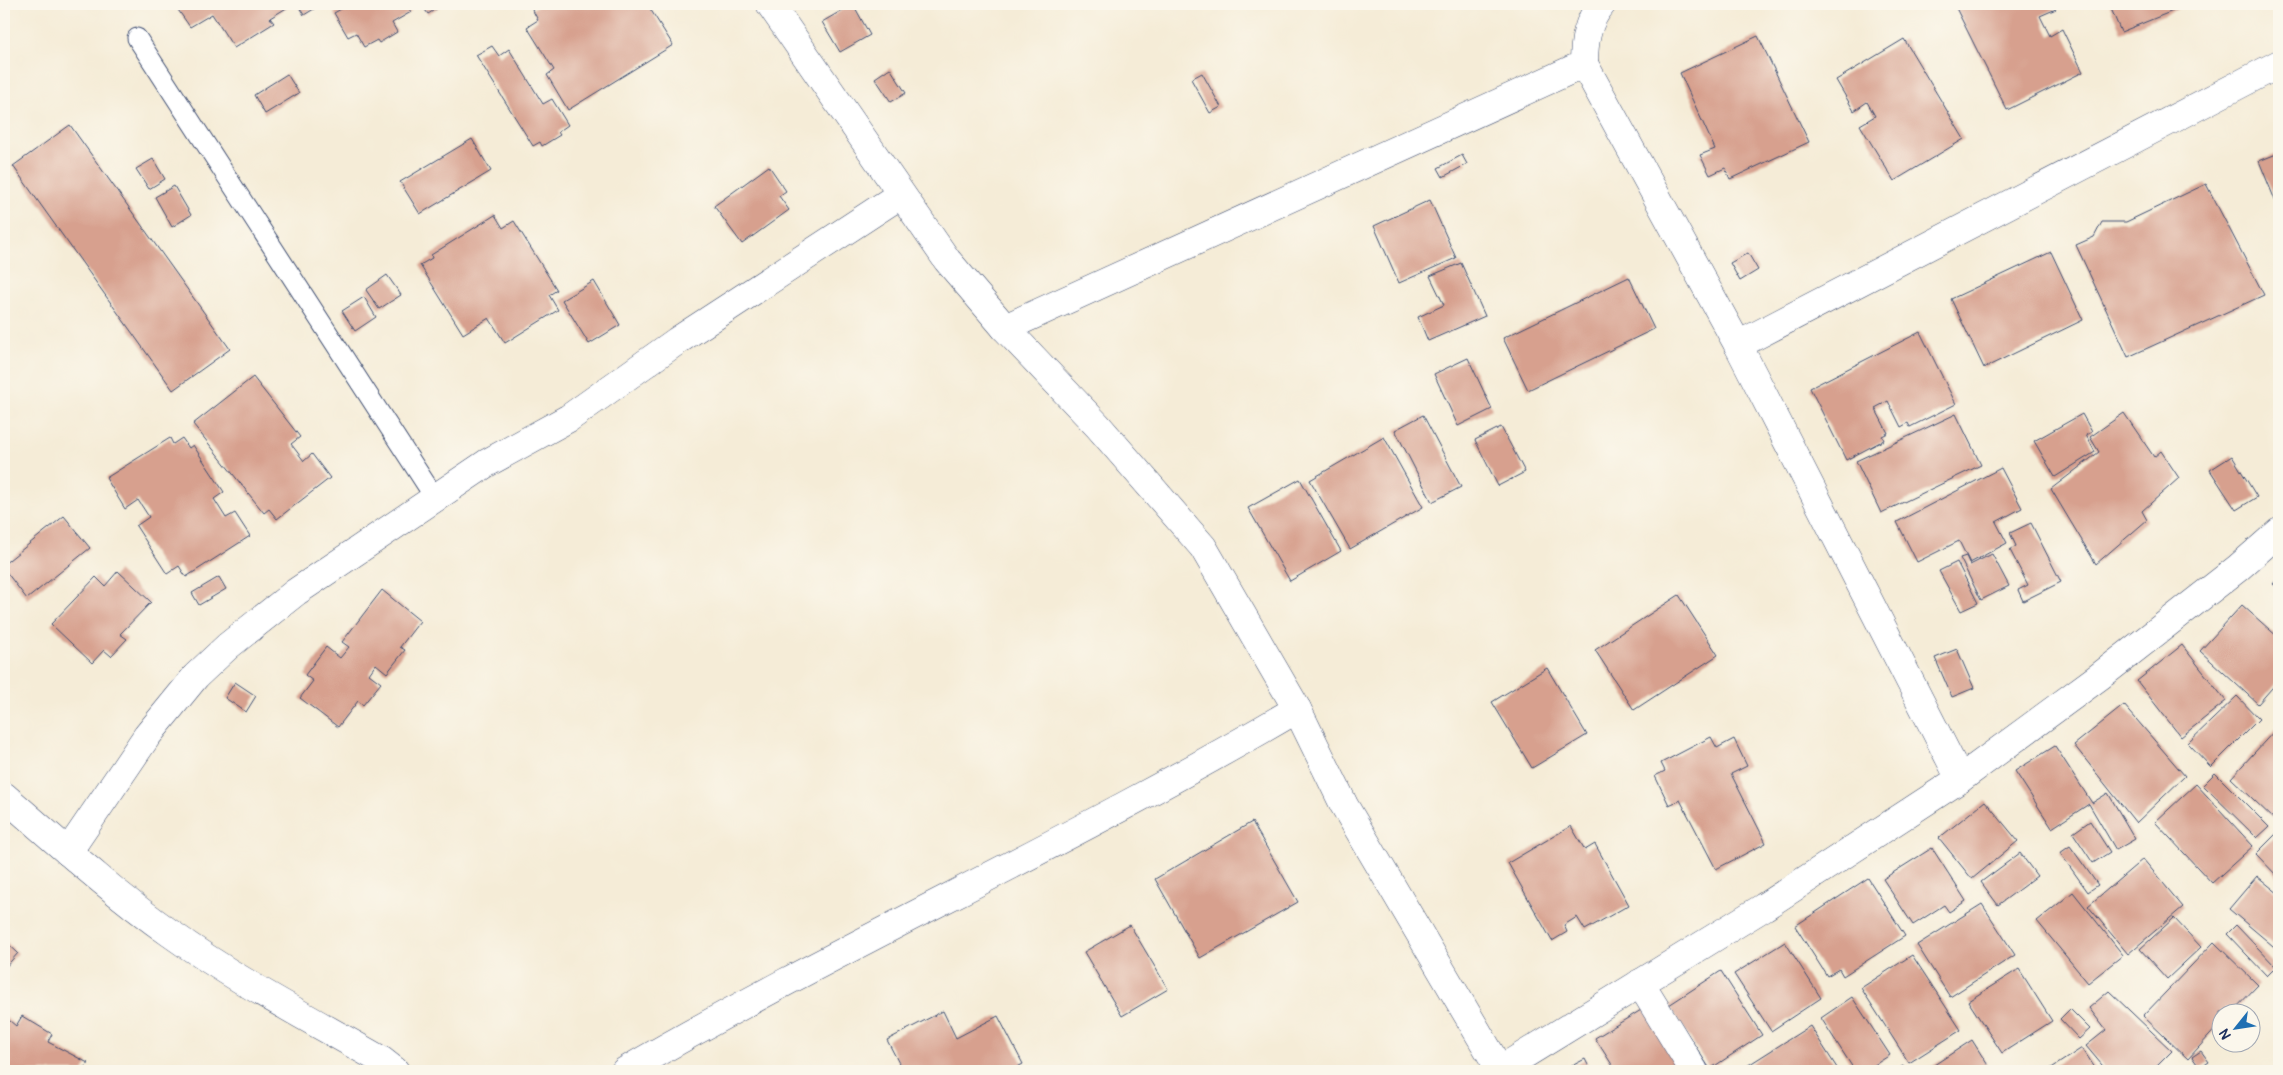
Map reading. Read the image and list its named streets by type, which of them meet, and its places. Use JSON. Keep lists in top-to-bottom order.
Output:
{
  "north": "bottom left"
}
